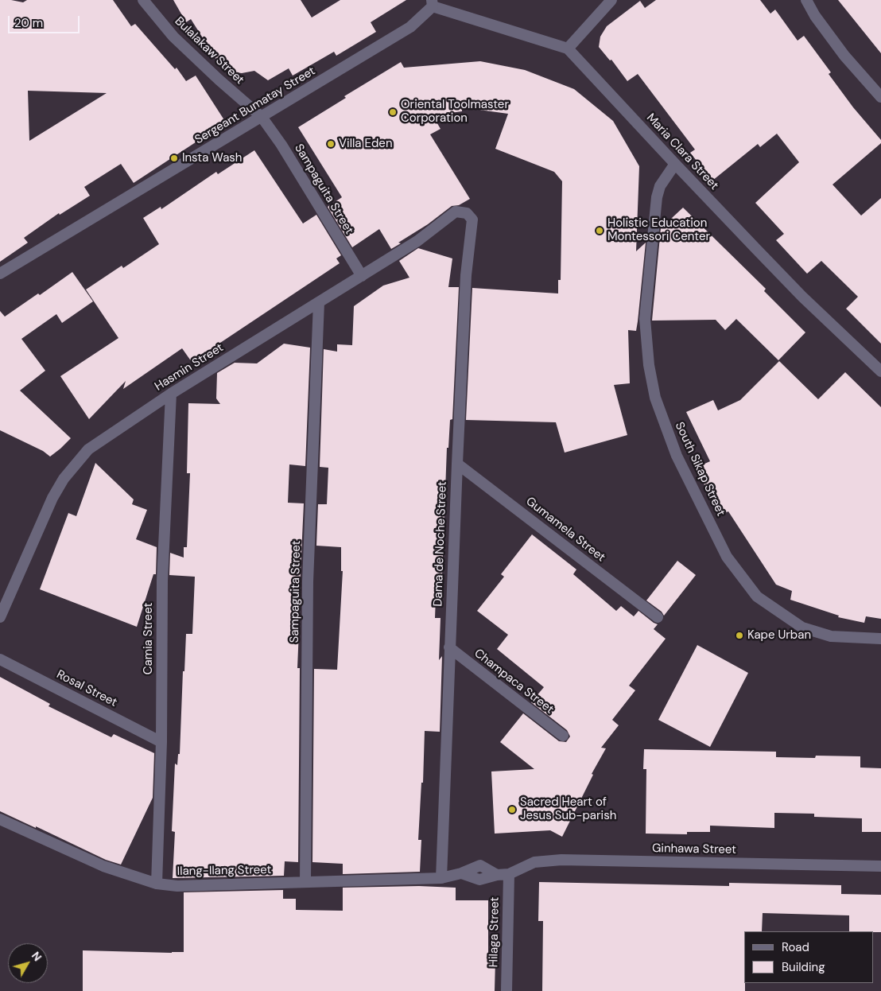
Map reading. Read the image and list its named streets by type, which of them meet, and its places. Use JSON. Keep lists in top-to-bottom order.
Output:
{
  "streets": {
    "street": [
      "Bulalakaw Street",
      "Sergeant Bumatay Street",
      "Maria Clara Street",
      "Sampaguita Street",
      "Hasmin Street",
      "South Sikap Street",
      "Gumamela Street",
      "Dama de Noche Street",
      "Camia Street",
      "Champaca Street",
      "Rosal Street",
      "Ginhawa Street",
      "Ilang-Ilang Street",
      "Hilaga Street"
    ]
  },
  "crossings": [
    ["Bulalakaw Street", "Sergeant Bumatay Street"],
    ["Bulalakaw Street", "Sampaguita Street"],
    ["Sergeant Bumatay Street", "Maria Clara Street"],
    ["Sergeant Bumatay Street", "Sampaguita Street"],
    ["Maria Clara Street", "South Sikap Street"],
    ["Sampaguita Street", "Hasmin Street"],
    ["Sampaguita Street", "Ilang-Ilang Street"],
    ["Hasmin Street", "Dama de Noche Street"],
    ["Hasmin Street", "Camia Street"],
    ["Gumamela Street", "Dama de Noche Street"],
    ["Dama de Noche Street", "Champaca Street"],
    ["Dama de Noche Street", "Ilang-Ilang Street"],
    ["Camia Street", "Rosal Street"],
    ["Camia Street", "Ilang-Ilang Street"],
    ["Ginhawa Street", "Ilang-Ilang Street"],
    ["Ginhawa Street", "Hilaga Street"],
    ["Ilang-Ilang Street", "Hilaga Street"]
  ],
  "places": [
    "Oriental Toolmaster Corporation",
    "Villa Eden",
    "Insta Wash",
    "Holistic Education Montessori Center",
    "Kape Urban",
    "Sacred Heart of Jesus Sub-parish"
  ],
  "legend": ["Road", "Building"],
  "scale_bar": "20 m",
  "north": "top right"
}
